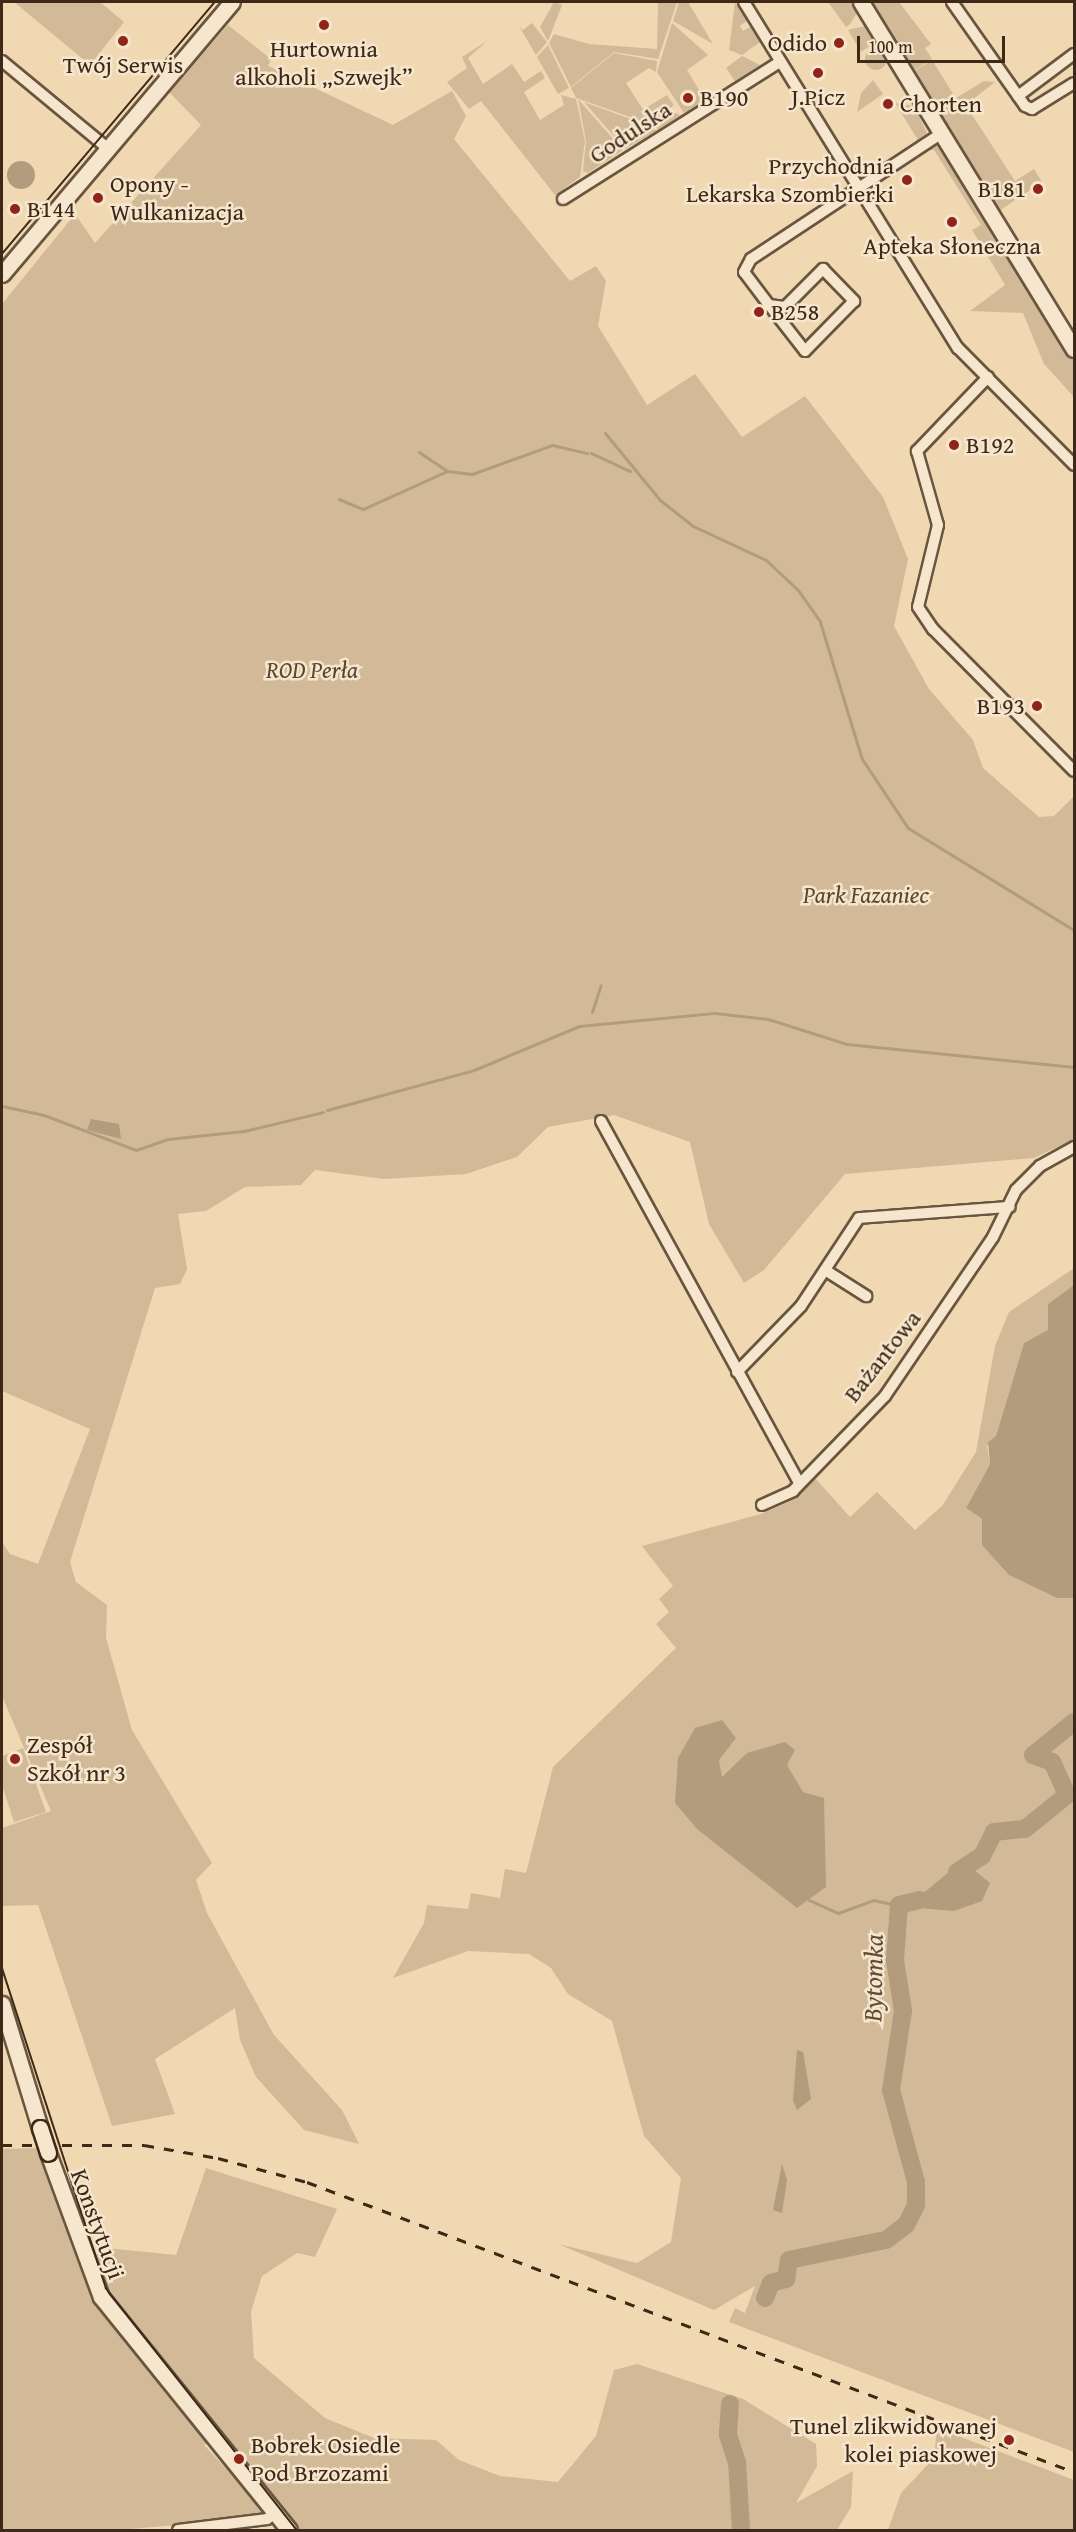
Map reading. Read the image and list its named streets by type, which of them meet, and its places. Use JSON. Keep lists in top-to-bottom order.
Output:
{
  "streets": {
    "street": ["Godulska", "Bażantowa", "Konstytucji"]
  },
  "water": ["Bytomka"],
  "parks": ["ROD Perła", "Park Fazaniec"],
  "places": [
    "Hurtownia alkoholi „Szwejk”",
    "Twój Serwis",
    "Odido",
    "J.Picz",
    "B190",
    "Chorten",
    "Przychodnia Lekarska Szombierki",
    "B181",
    "Opony - Wulkanizacja",
    "B144",
    "Apteka Słoneczna",
    "B258",
    "B192",
    "B193",
    "Zespół Szkół nr 3",
    "Tunel zlikwidowanej kolei piaskowej",
    "Bobrek Osiedle Pod Brzozami"
  ],
  "scale_bar": "100 m"
}
